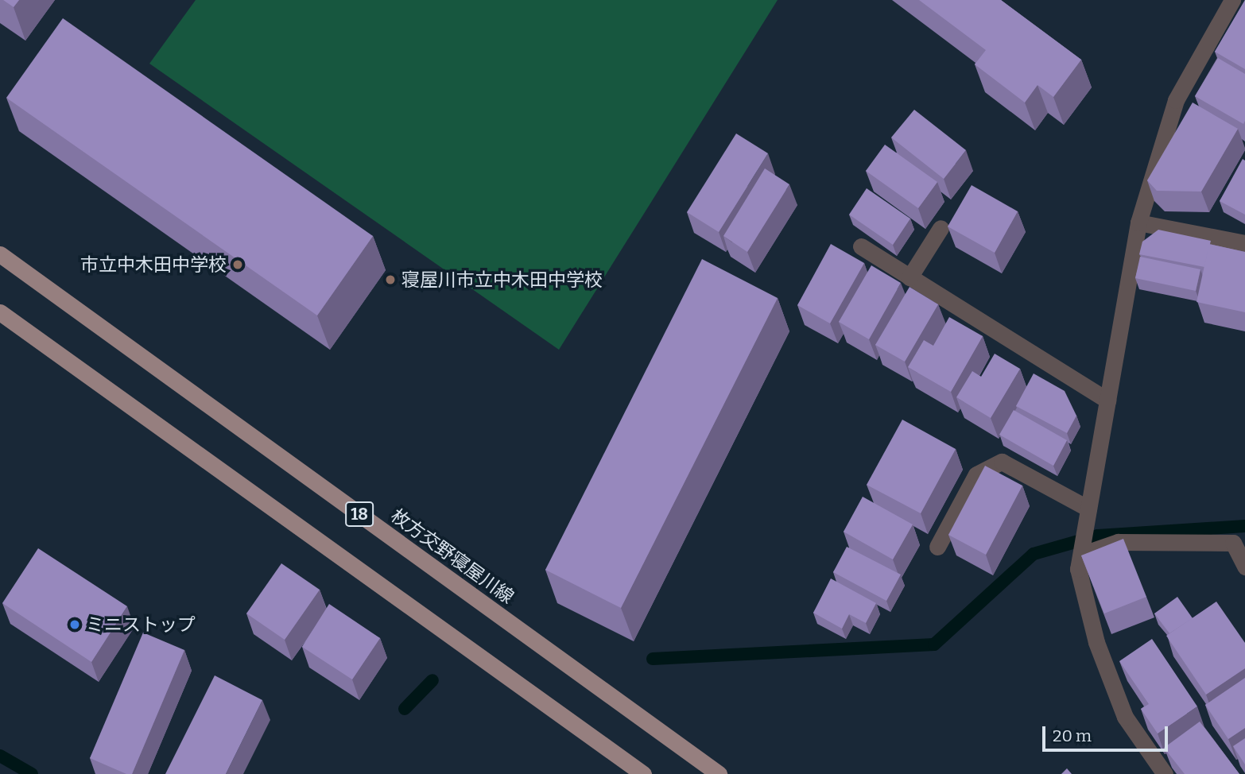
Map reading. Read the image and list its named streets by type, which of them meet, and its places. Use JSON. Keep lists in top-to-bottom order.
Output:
{
  "streets": {
    "main road": ["18", "枚方交野寝屋川線"]
  },
  "places": ["市立中木田中学校", "寝屋川市立中木田中学校", "ミニストップ"],
  "scale_bar": "20 m"
}
